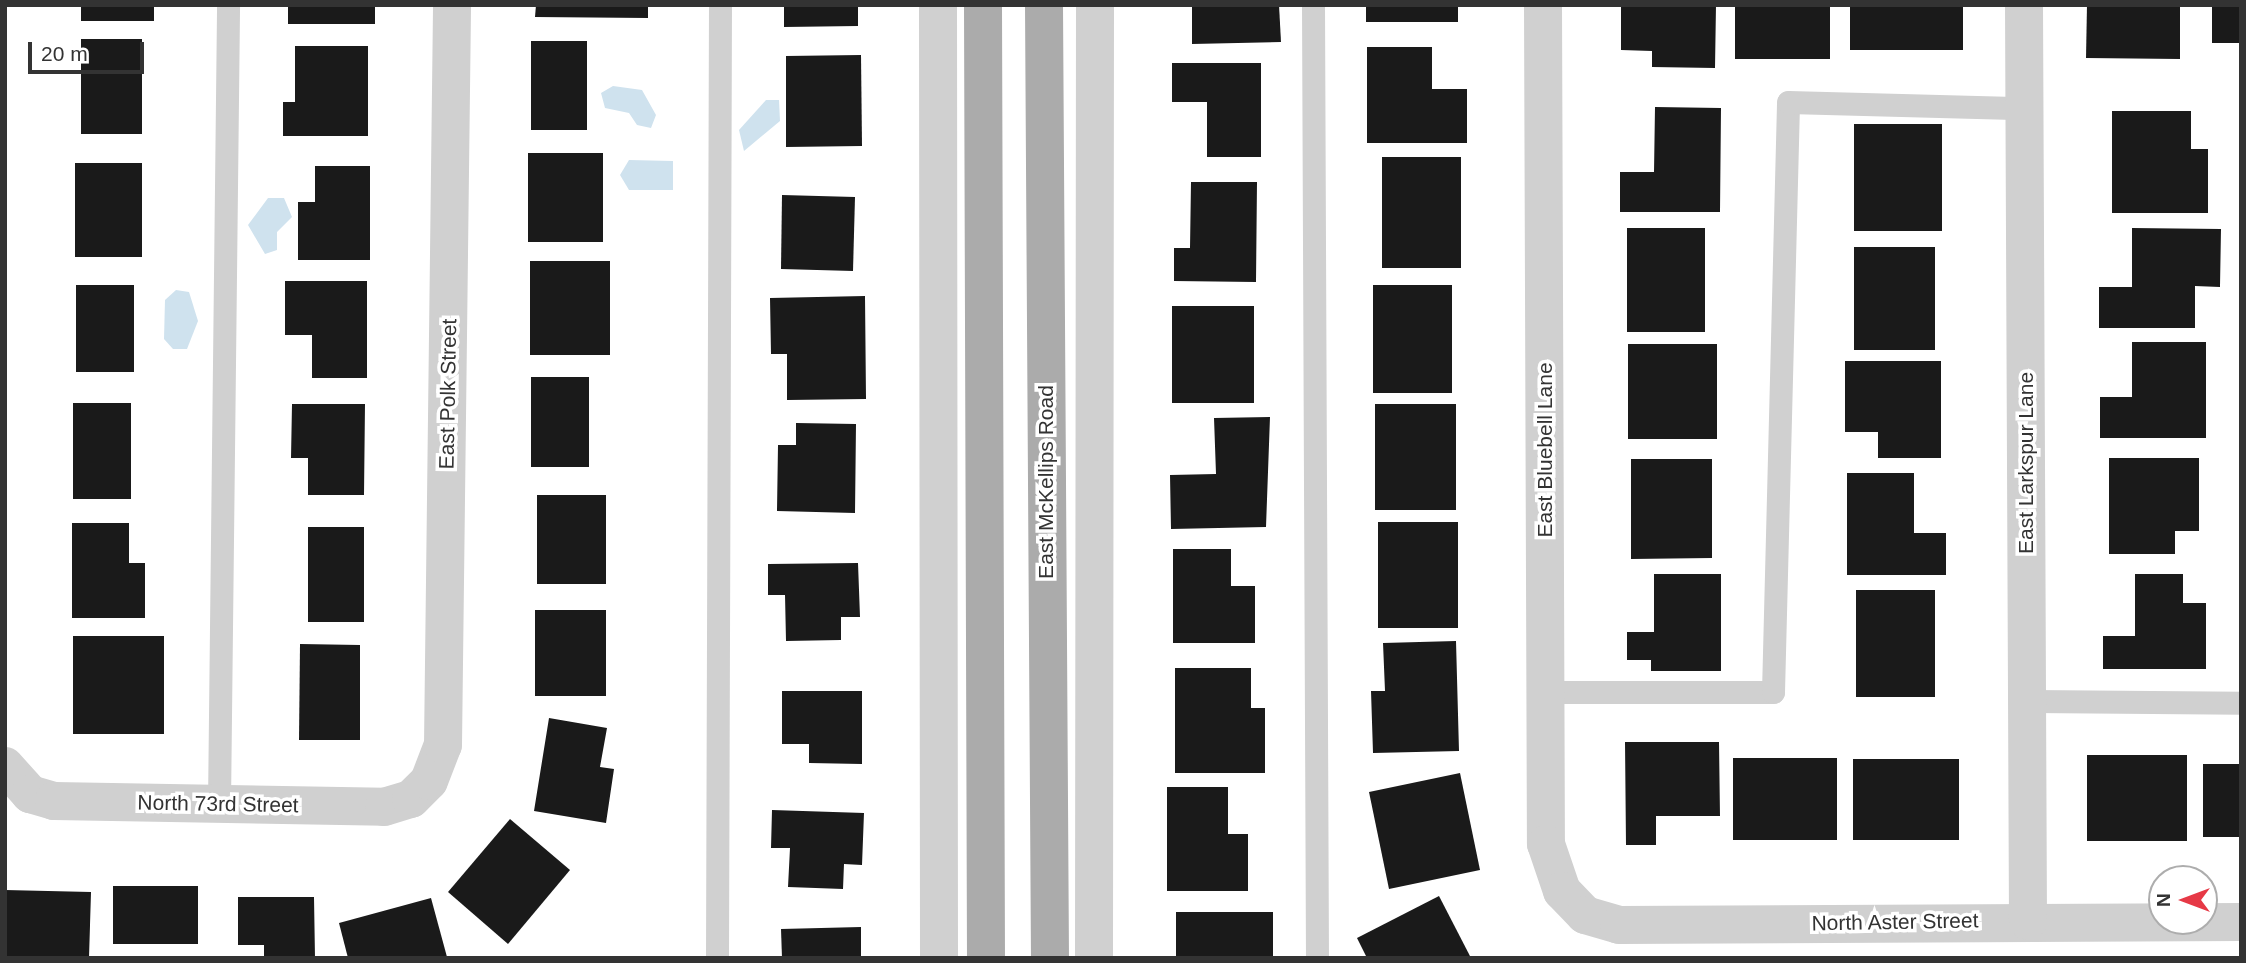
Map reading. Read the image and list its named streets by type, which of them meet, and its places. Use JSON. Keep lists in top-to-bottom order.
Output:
{
  "streets": {
    "main road": ["East McKellips Road"],
    "street": [
      "East Polk Street",
      "East Bluebell Lane",
      "East Larkspur Lane",
      "North 73rd Street",
      "North Aster Street"
    ]
  },
  "crossings": [
    ["East Polk Street", "North 73rd Street"],
    ["East Bluebell Lane", "North Aster Street"],
    ["East Larkspur Lane", "North Aster Street"]
  ],
  "scale_bar": "20 m",
  "north": "left"
}
